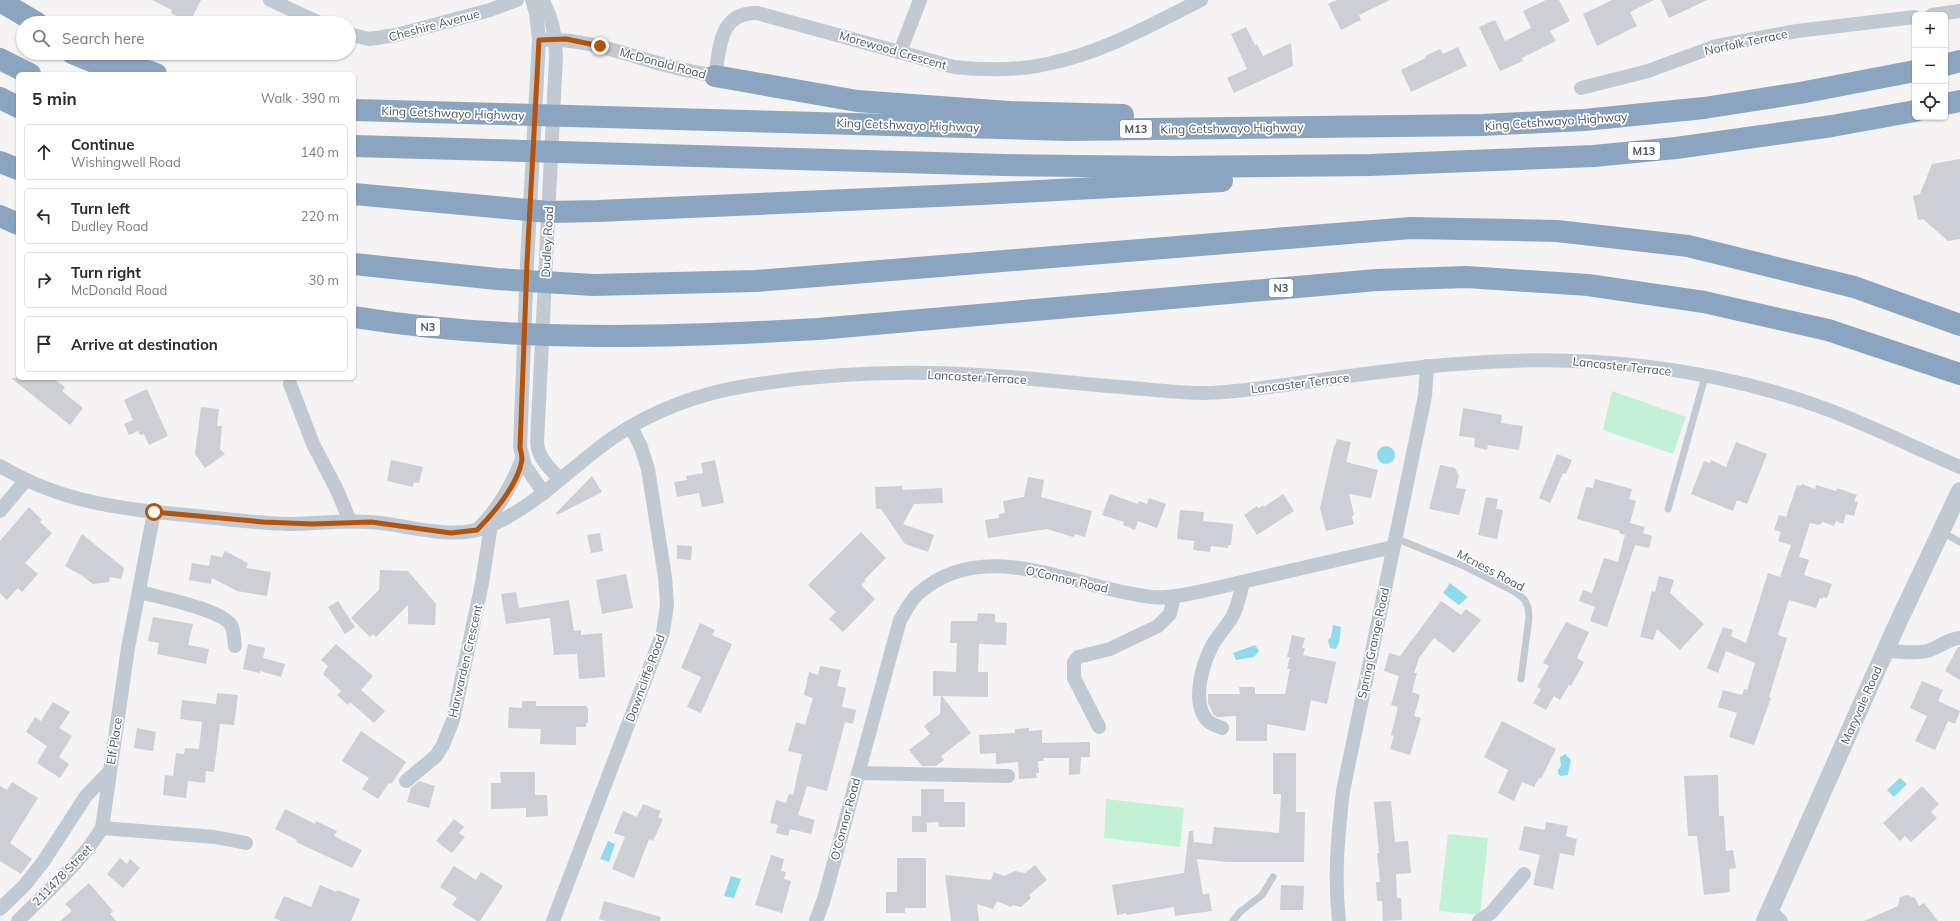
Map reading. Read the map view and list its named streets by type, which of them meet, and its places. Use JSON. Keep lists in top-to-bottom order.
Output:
{
  "streets": {
    "highway": ["King Cetshwayo Highway", "M13", "N3"],
    "street": [
      "Cheshire Avenue",
      "Norfolk Terrace",
      "Morewood Crescent",
      "McDonald Road",
      "Dudley Road",
      "Lancaster Terrace",
      "O'Connor Road",
      "Spring Grange Road",
      "Harwarden Crescent",
      "Dawncliffe Road",
      "Maryvale Road",
      "Elf Place",
      "211478 Street"
    ],
    "lane": ["Mcness Road"]
  },
  "crossings": [
    ["Morewood Crescent", "McDonald Road"],
    ["McDonald Road", "Dudley Road"],
    ["Lancaster Terrace", "Spring Grange Road"],
    ["Lancaster Terrace", "Dawncliffe Road"],
    ["Mcness Road", "O'Connor Road"],
    ["Mcness Road", "Spring Grange Road"],
    ["O'Connor Road", "Spring Grange Road"],
    ["Elf Place", "211478 Street"]
  ],
  "page": {
    "map_buttons": ["+", "−"],
    "search": "Search here",
    "heading": ["5 min", "Walk · 390 m"],
    "list": [
      ["Continue", "Wishingwell Road", "140 m"],
      ["Turn left", "Dudley Road", "220 m"],
      ["Turn right", "McDonald Road", "30 m"],
      "Arrive at destination"
    ]
  }
}
